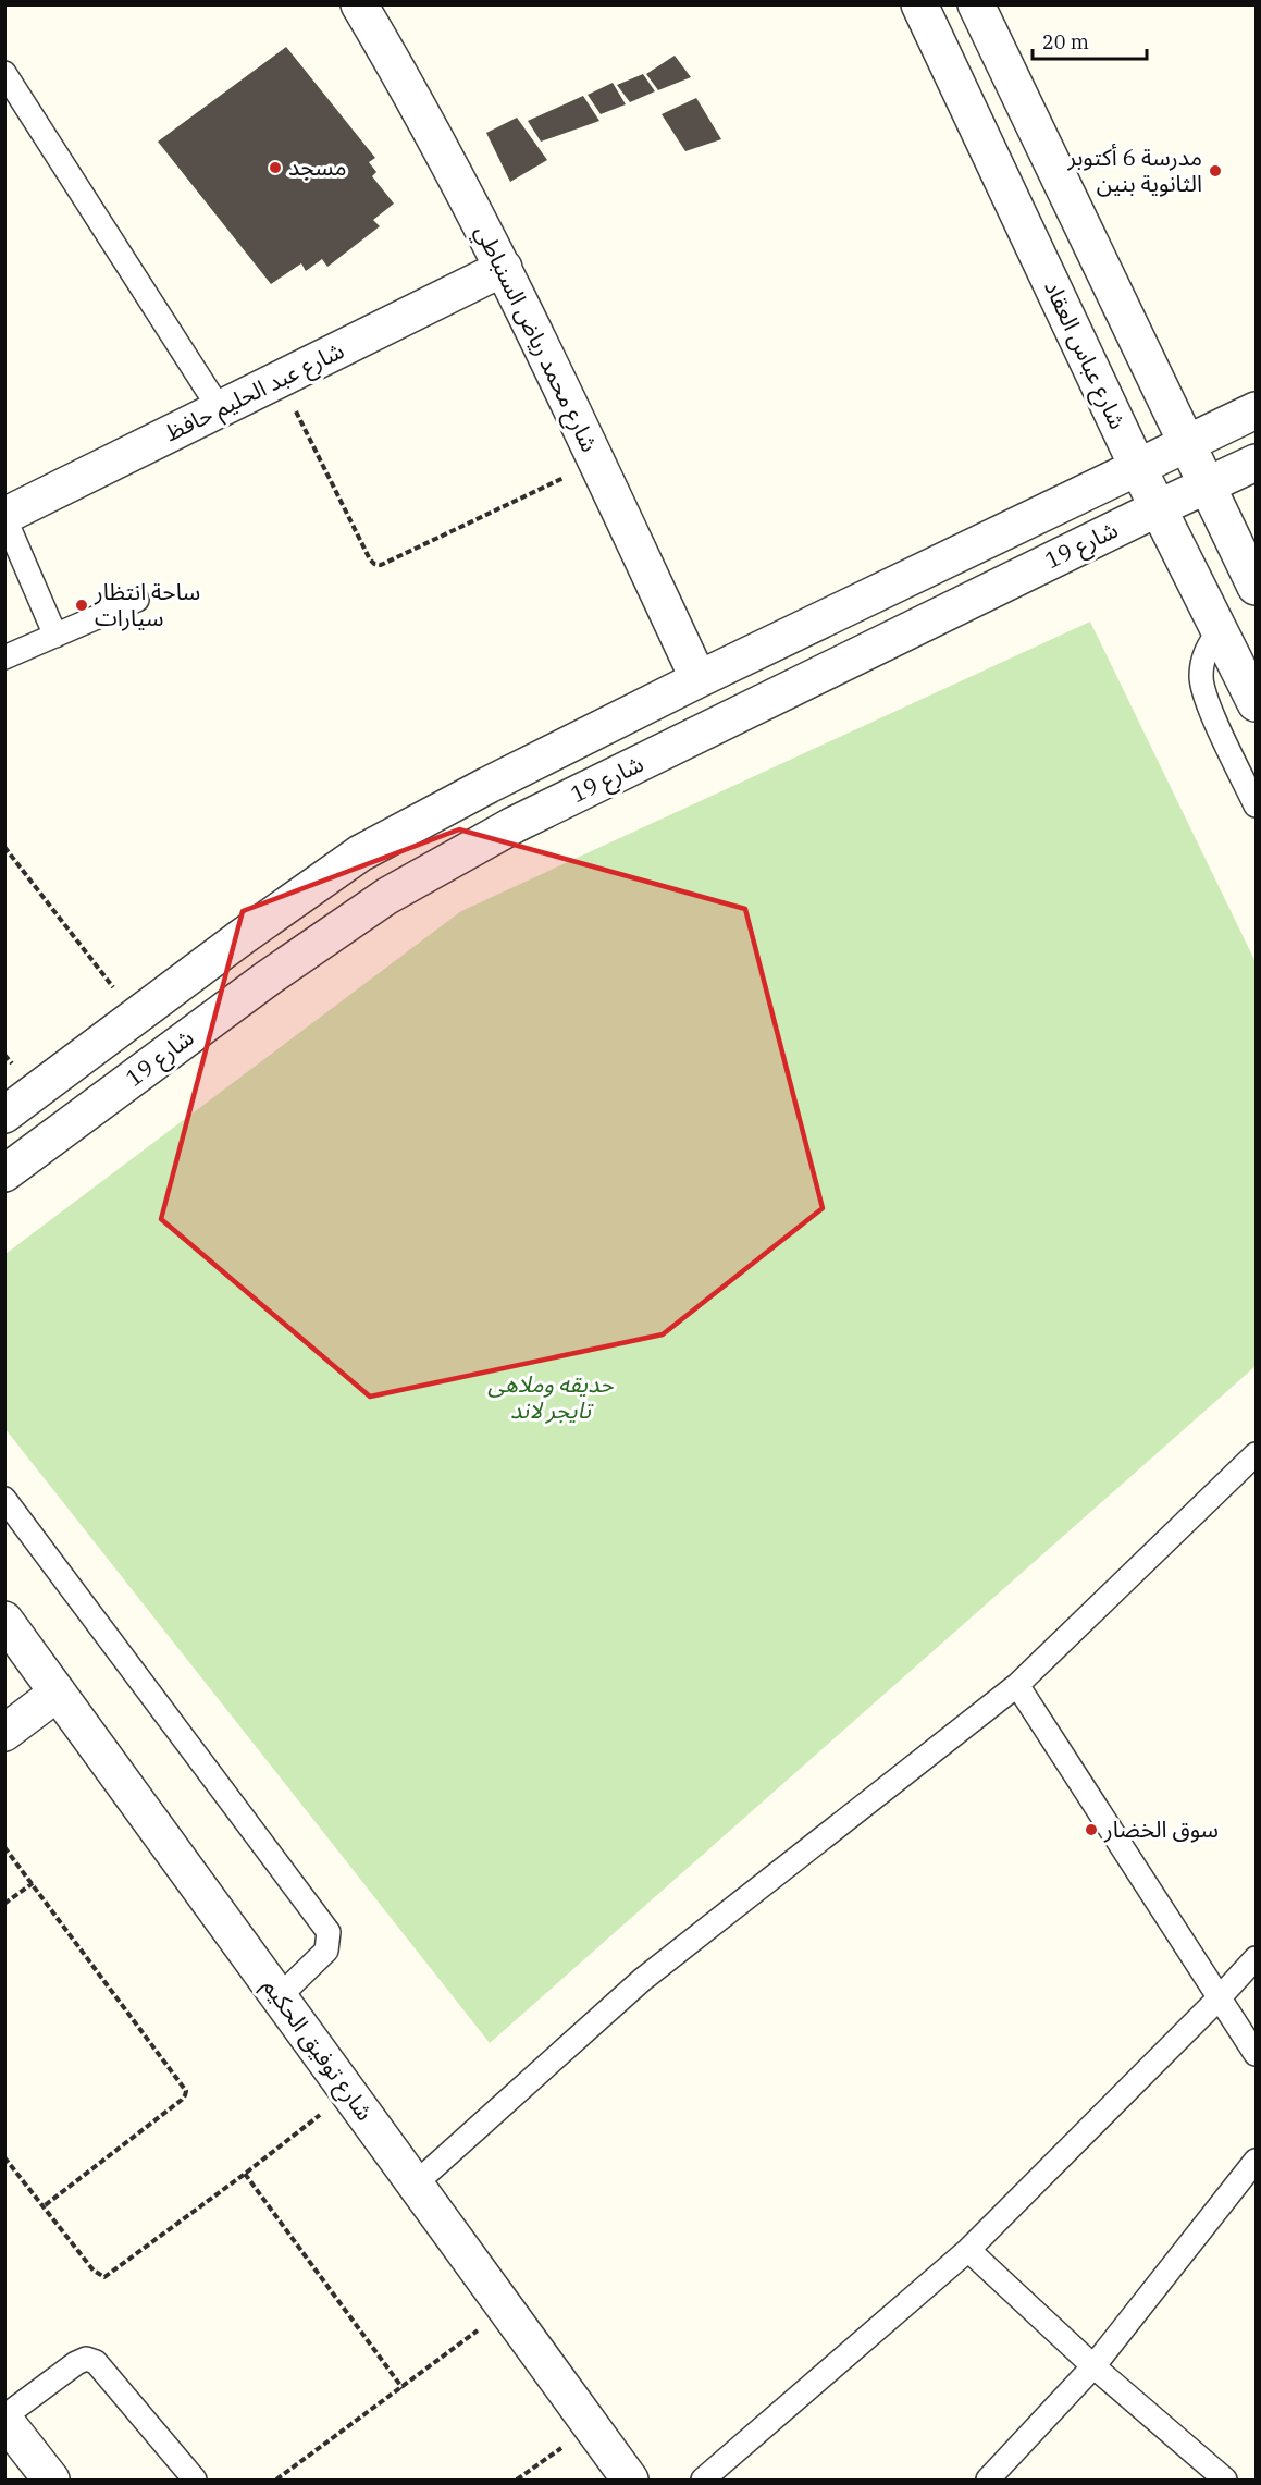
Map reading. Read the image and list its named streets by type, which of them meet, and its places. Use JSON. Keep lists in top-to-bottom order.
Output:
{
  "streets": {
    "street": [
      "شارع محمد رياض السنباطي",
      "شارع عباس العقاد",
      "شارع عبد الحليم حافظ",
      "شارع 19",
      "شارع توفيق الحكيم"
    ]
  },
  "crossings": [
    ["شارع محمد رياض السنباطي", "شارع عبد الحليم حافظ"],
    ["شارع محمد رياض السنباطي", "شارع 19"],
    ["شارع عباس العقاد", "شارع 19"]
  ],
  "parks": ["حديقه وملاهى تايجر لاند"],
  "places": [
    "مسجد",
    "مدرسة 6 أكتوبر الثانوية بنين",
    "ساحة انتظار سيارات",
    "سوق الخضار"
  ],
  "scale_bar": "20 m"
}
